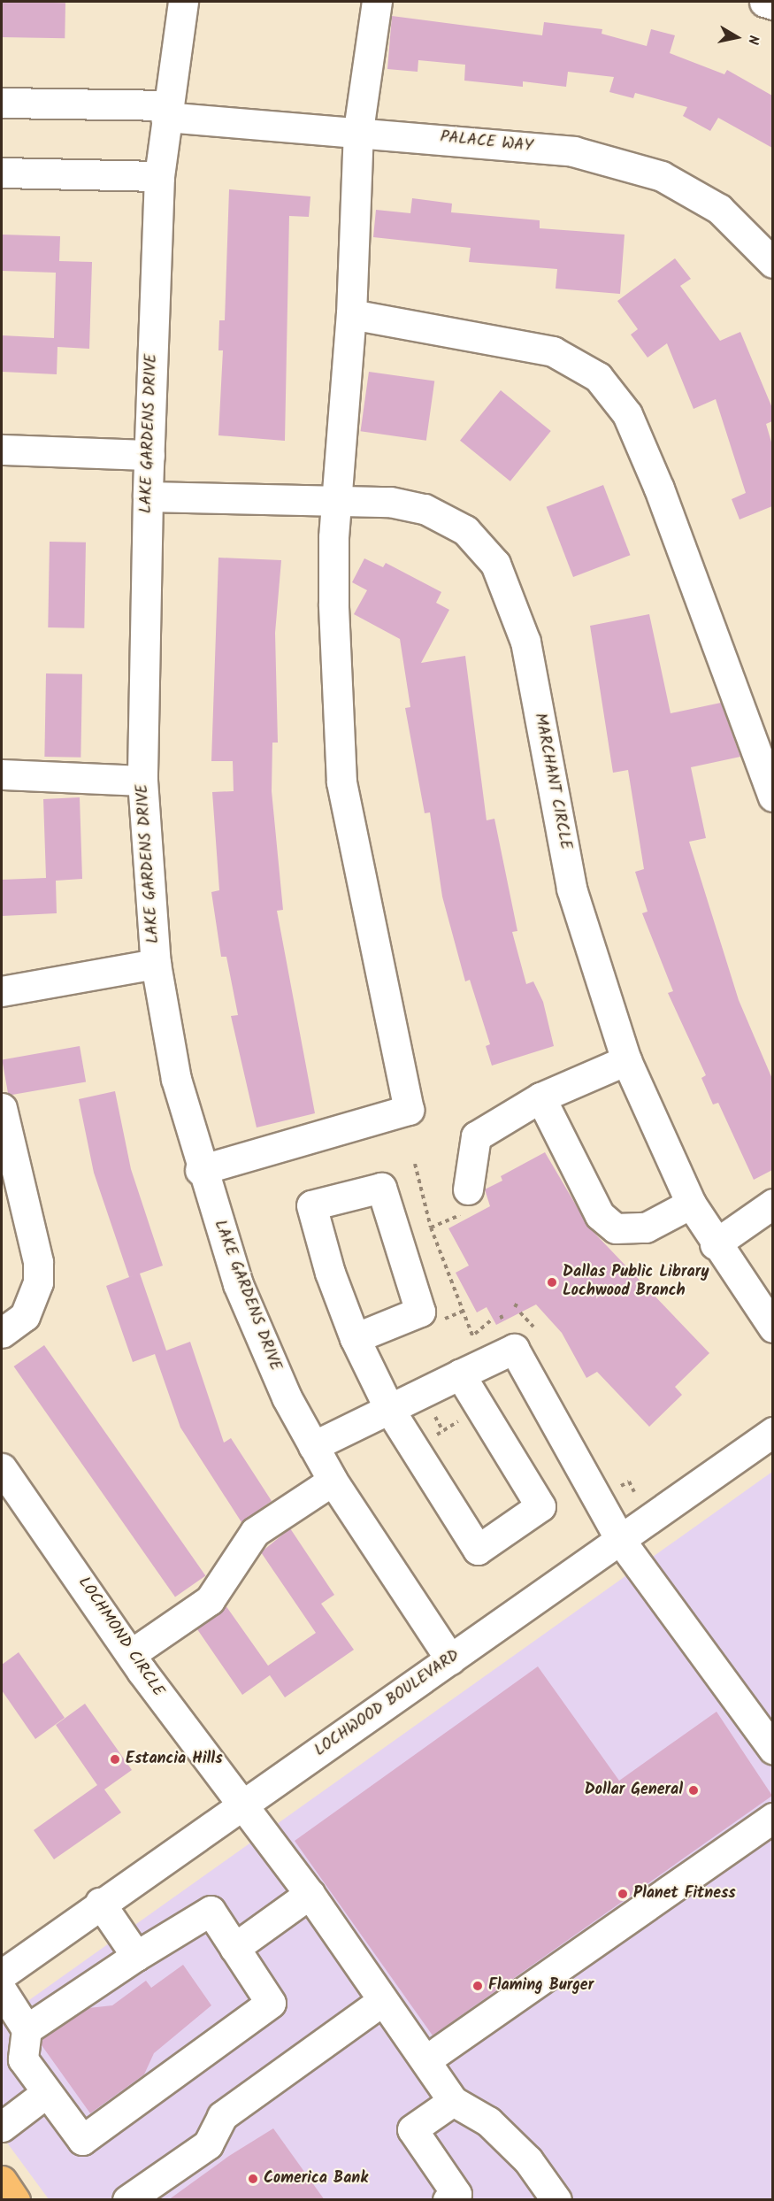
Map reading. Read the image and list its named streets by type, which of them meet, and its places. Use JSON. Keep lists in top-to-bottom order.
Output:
{
  "streets": {
    "street": [
      "PALACE WAY",
      "LAKE GARDENS DRIVE",
      "MARCHANT CIRCLE",
      "LOCHMOND CIRCLE",
      "LOCHWOOD BOULEVARD"
    ]
  },
  "crossings": [
    ["PALACE WAY", "LAKE GARDENS DRIVE"],
    ["LAKE GARDENS DRIVE", "MARCHANT CIRCLE"],
    ["LAKE GARDENS DRIVE", "LOCHWOOD BOULEVARD"],
    ["LOCHMOND CIRCLE", "LOCHWOOD BOULEVARD"]
  ],
  "places": [
    "Dallas Public Library Lochwood Branch",
    "Estancia Hills",
    "Dollar General",
    "Planet Fitness",
    "Flaming Burger",
    "Comerica Bank"
  ],
  "north": "right"
}
